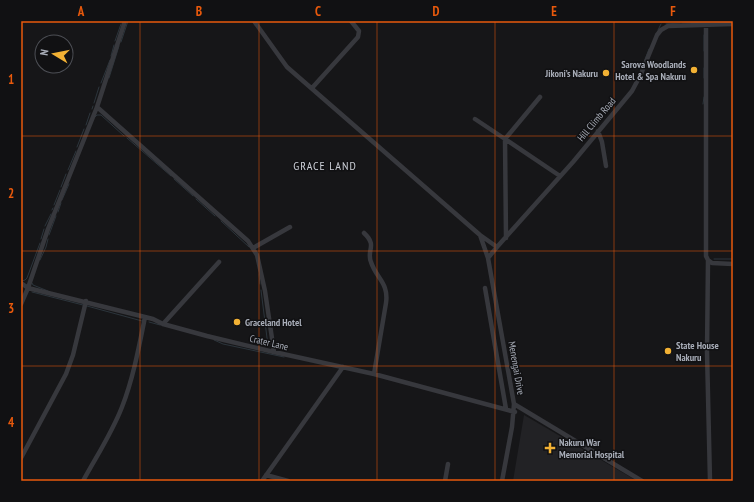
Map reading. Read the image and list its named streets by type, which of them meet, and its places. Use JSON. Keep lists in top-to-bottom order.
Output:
{
  "streets": {
    "street": ["Hill Climb Road", "Crater Lane", "Menengai Drive"]
  },
  "crossings": [
    ["Hill Climb Road", "Menengai Drive"],
    ["Crater Lane", "Menengai Drive"]
  ],
  "districts": ["GRACE LAND"],
  "places": {
    "other": [
      "Sarova Woodlands Hotel & Spa Nakuru",
      "Jikoni’s Nakuru",
      "Graceland Hotel",
      "State House Nakuru"
    ],
    "health": ["Nakuru War Memorial Hospital"]
  },
  "north": "left",
  "grid": {
    "columns": [
      "A",
      "B",
      "C",
      "D",
      "E",
      "F"
    ],
    "rows": [
      "1",
      "2",
      "3",
      "4"
    ]
  }
}
